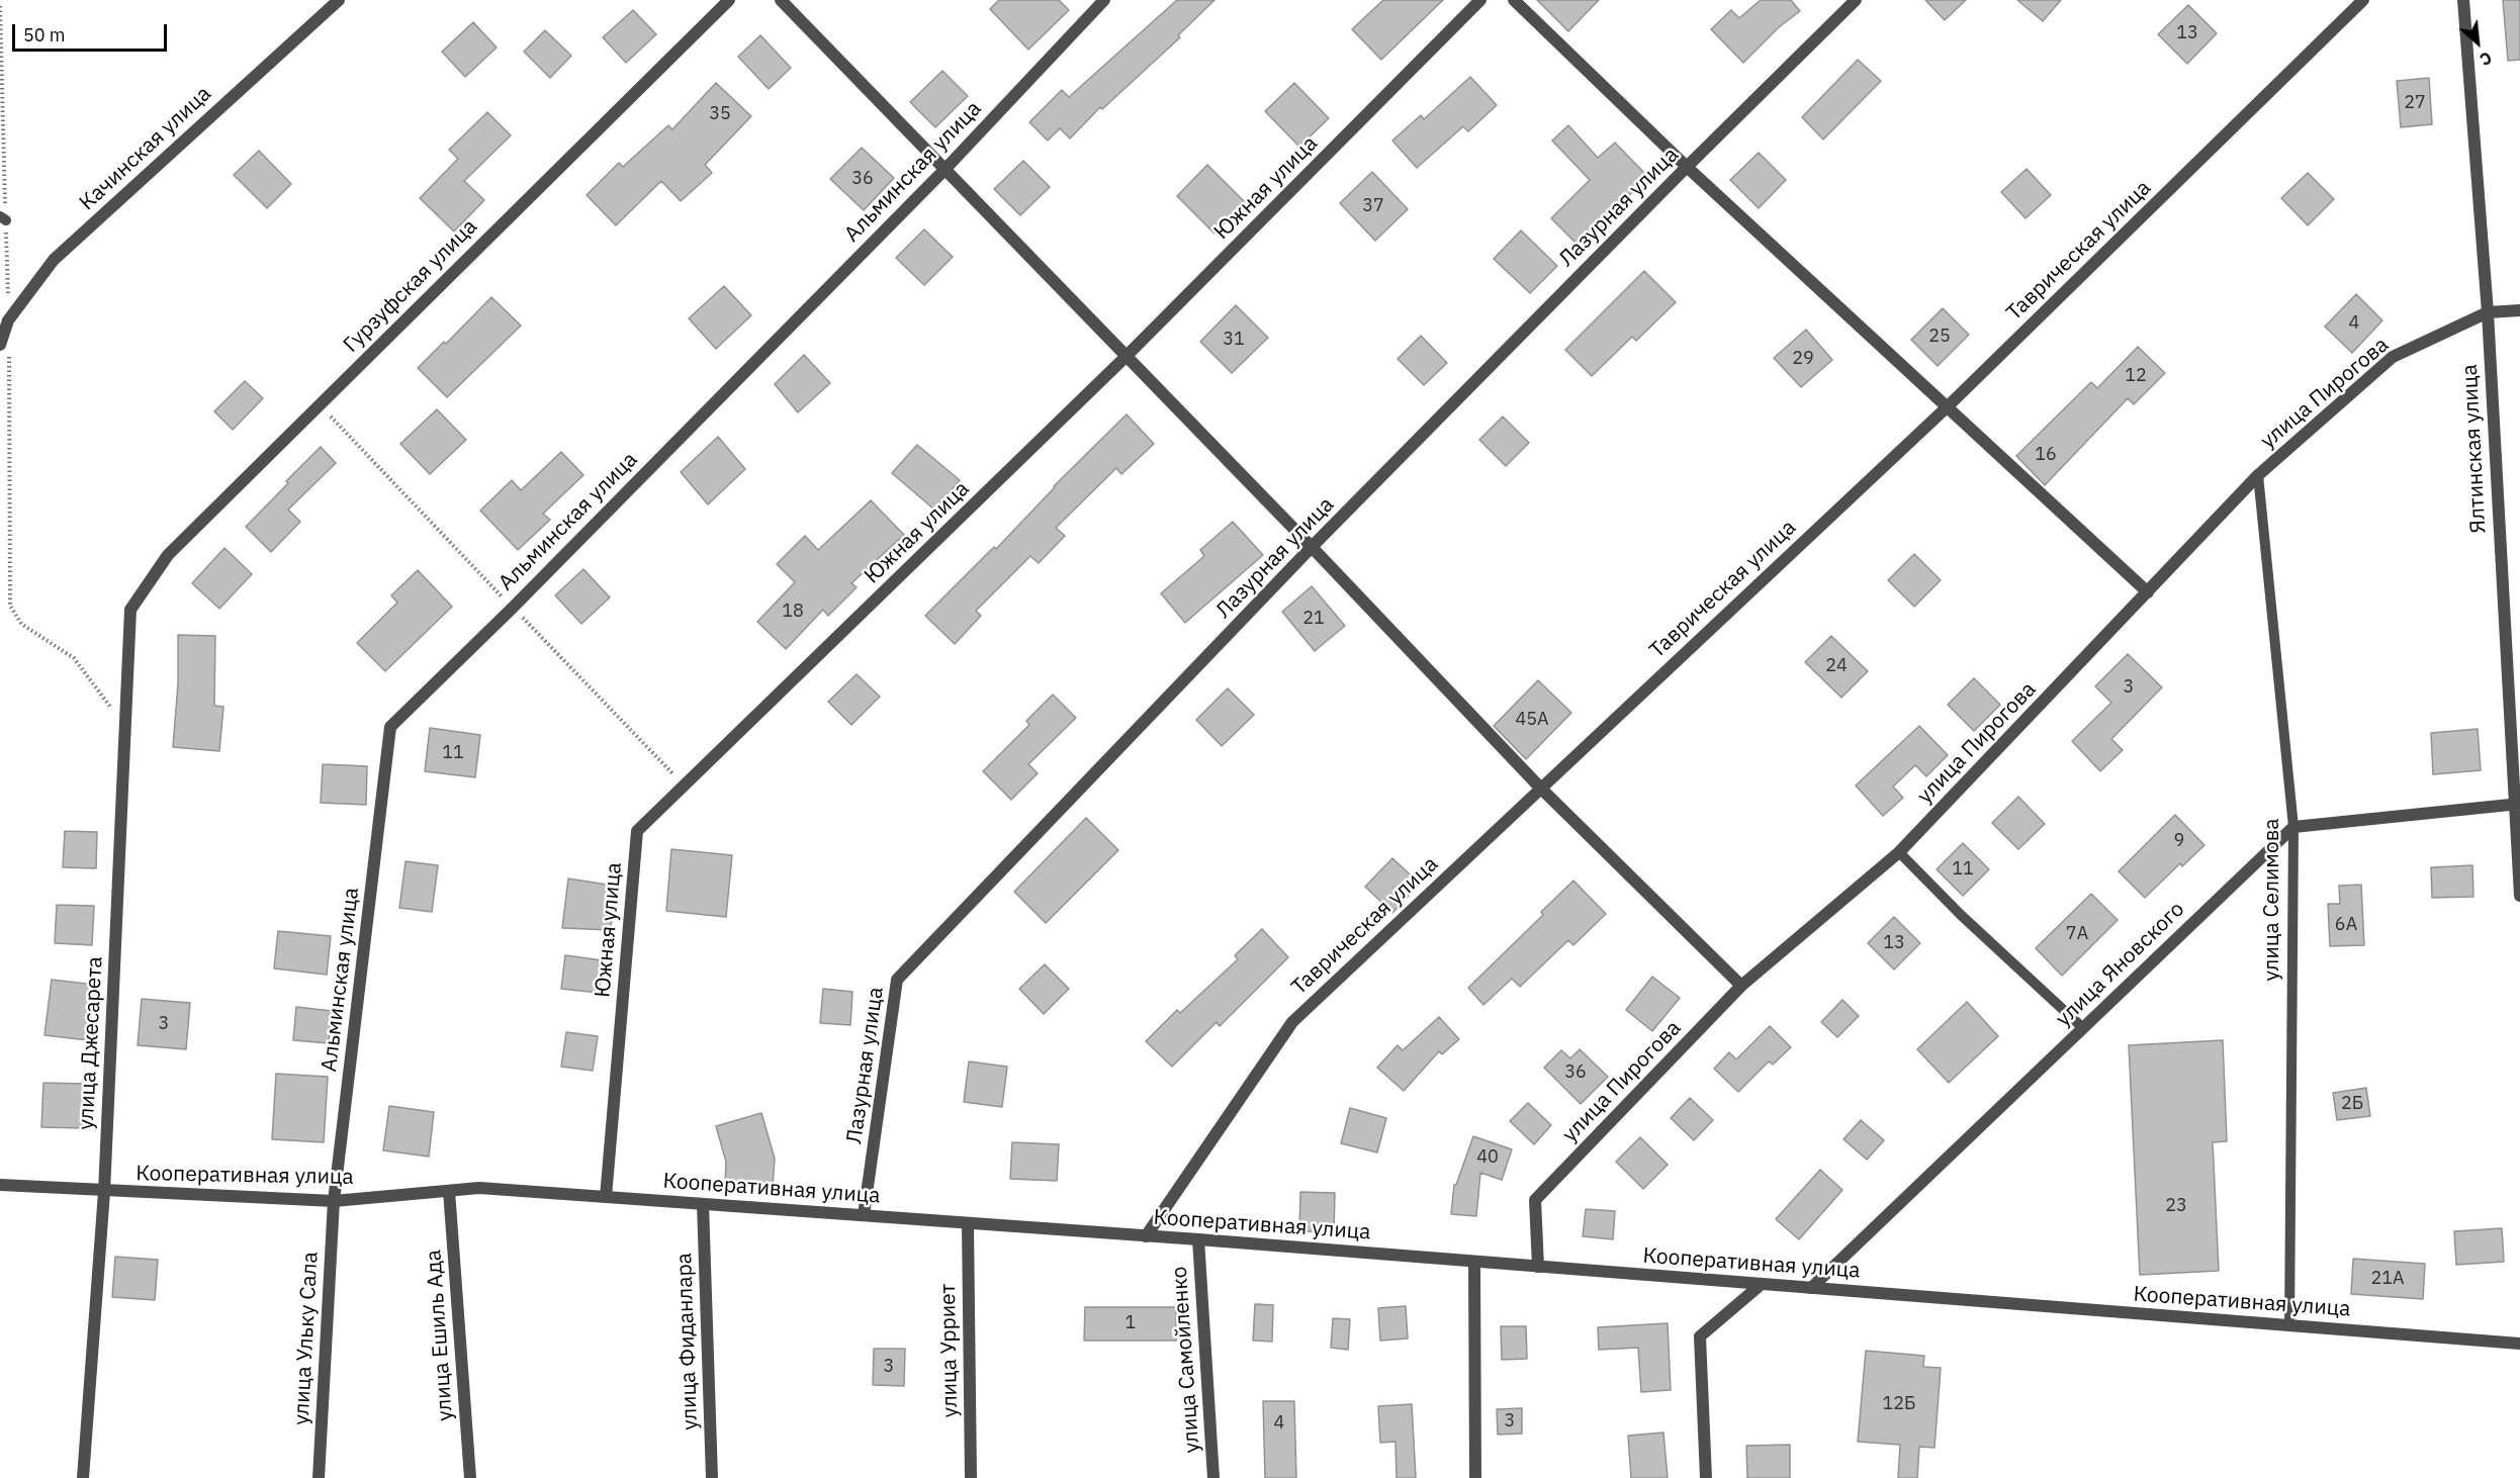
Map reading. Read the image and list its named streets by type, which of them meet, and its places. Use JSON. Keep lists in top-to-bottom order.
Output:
{
  "streets": {
    "street": [
      "Качинская улица",
      "Альминская улица",
      "Южная улица",
      "Лазурная улица",
      "Таврическая улица",
      "Гурзуфская улица",
      "улица Пирогова",
      "Ялтинская улица",
      "улица Яновского",
      "улица Джесарета",
      "Кооперативная улица",
      "улица Ешиль Ада",
      "улица Ульку Сала",
      "улица Фиданлара",
      "улица Урриет",
      "улица Самойленко"
    ],
    "lane": ["улица Селимова"]
  },
  "crossings": [
    ["Альминская улица", "Кооперативная улица"],
    ["Альминская улица", "улица Ульку Сала"],
    ["Южная улица", "Кооперативная улица"],
    ["Лазурная улица", "Кооперативная улица"],
    ["Таврическая улица", "Кооперативная улица"],
    ["Гурзуфская улица", "улица Джесарета"],
    ["улица Пирогова", "Ялтинская улица"],
    ["улица Пирогова", "улица Селимова"],
    ["улица Пирогова", "Кооперативная улица"],
    ["улица Селимова", "улица Яновского"],
    ["улица Селимова", "Кооперативная улица"],
    ["улица Яновского", "Кооперативная улица"],
    ["улица Джесарета", "Кооперативная улица"],
    ["Кооперативная улица", "улица Ешиль Ада"],
    ["Кооперативная улица", "улица Ульку Сала"],
    ["Кооперативная улица", "улица Фиданлара"],
    ["Кооперативная улица", "улица Урриет"],
    ["Кооперативная улица", "улица Самойленко"]
  ],
  "house_numbers": [
    "13",
    "27",
    "35",
    "36",
    "37",
    "4",
    "25",
    "31",
    "29",
    "12",
    "16",
    "18",
    "21",
    "24",
    "3",
    "45А",
    "11",
    "9",
    "11",
    "6А",
    "7А",
    "13",
    "3",
    "36",
    "2Б",
    "40",
    "23",
    "21А",
    "1",
    "3",
    "12Б",
    "3",
    "4"
  ],
  "scale_bar": "50 m",
  "north": "bottom right"
}
